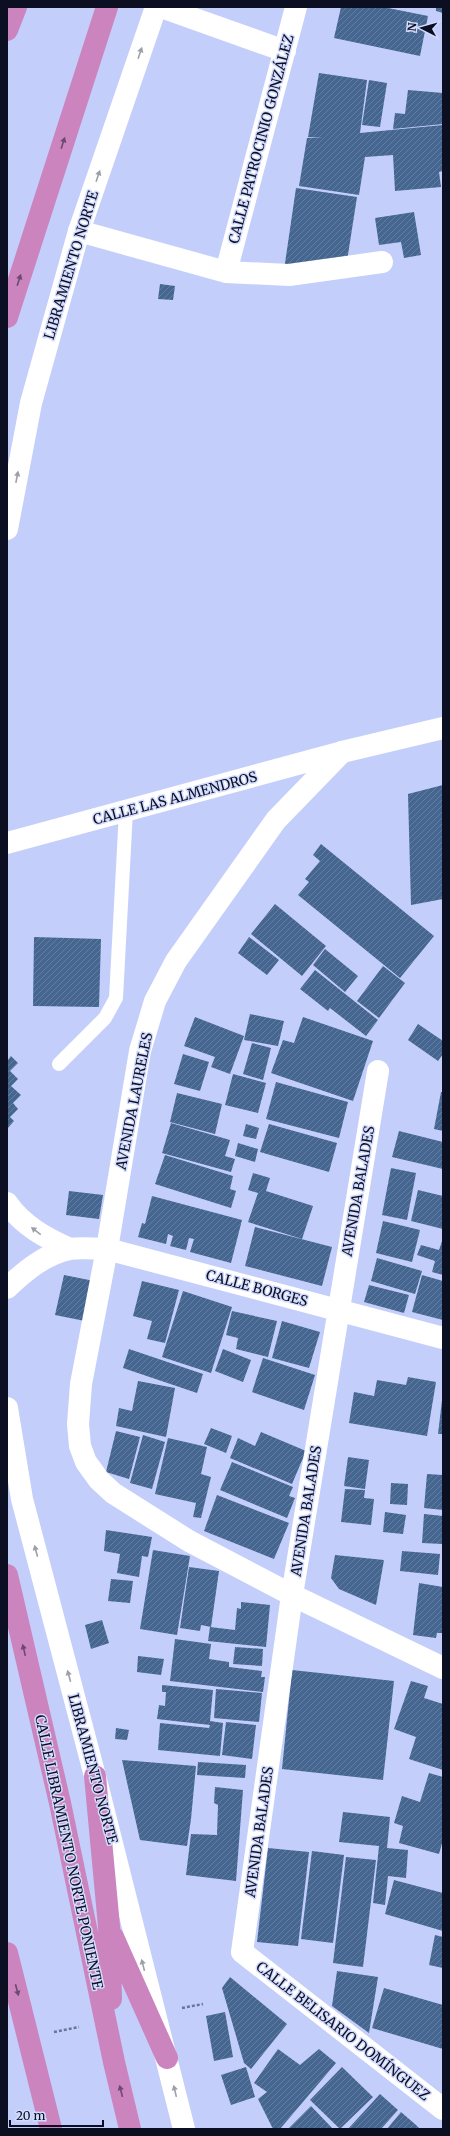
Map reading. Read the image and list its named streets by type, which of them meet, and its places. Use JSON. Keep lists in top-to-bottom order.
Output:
{
  "streets": {
    "highway": ["CALLE LIBRAMIENTO NORTE PONIENTE"],
    "street": [
      "CALLE PATROCINIO GONZÁLEZ",
      "LIBRAMIENTO NORTE",
      "CALLE LAS ALMENDROS",
      "AVENIDA LAURELES",
      "AVENIDA BALADES",
      "CALLE BORGES",
      "CALLE BELISARIO DOMÍNGUEZ"
    ]
  },
  "crossings": [
    ["CALLE LAS ALMENDROS", "AVENIDA LAURELES"],
    ["AVENIDA LAURELES", "AVENIDA BALADES"],
    ["AVENIDA LAURELES", "CALLE BORGES"],
    ["AVENIDA BALADES", "CALLE BORGES"],
    ["AVENIDA BALADES", "CALLE BELISARIO DOMÍNGUEZ"]
  ],
  "one_way": ["LIBRAMIENTO NORTE", "CALLE LIBRAMIENTO NORTE PONIENTE"],
  "scale_bar": "20 m",
  "north": "left"
}
